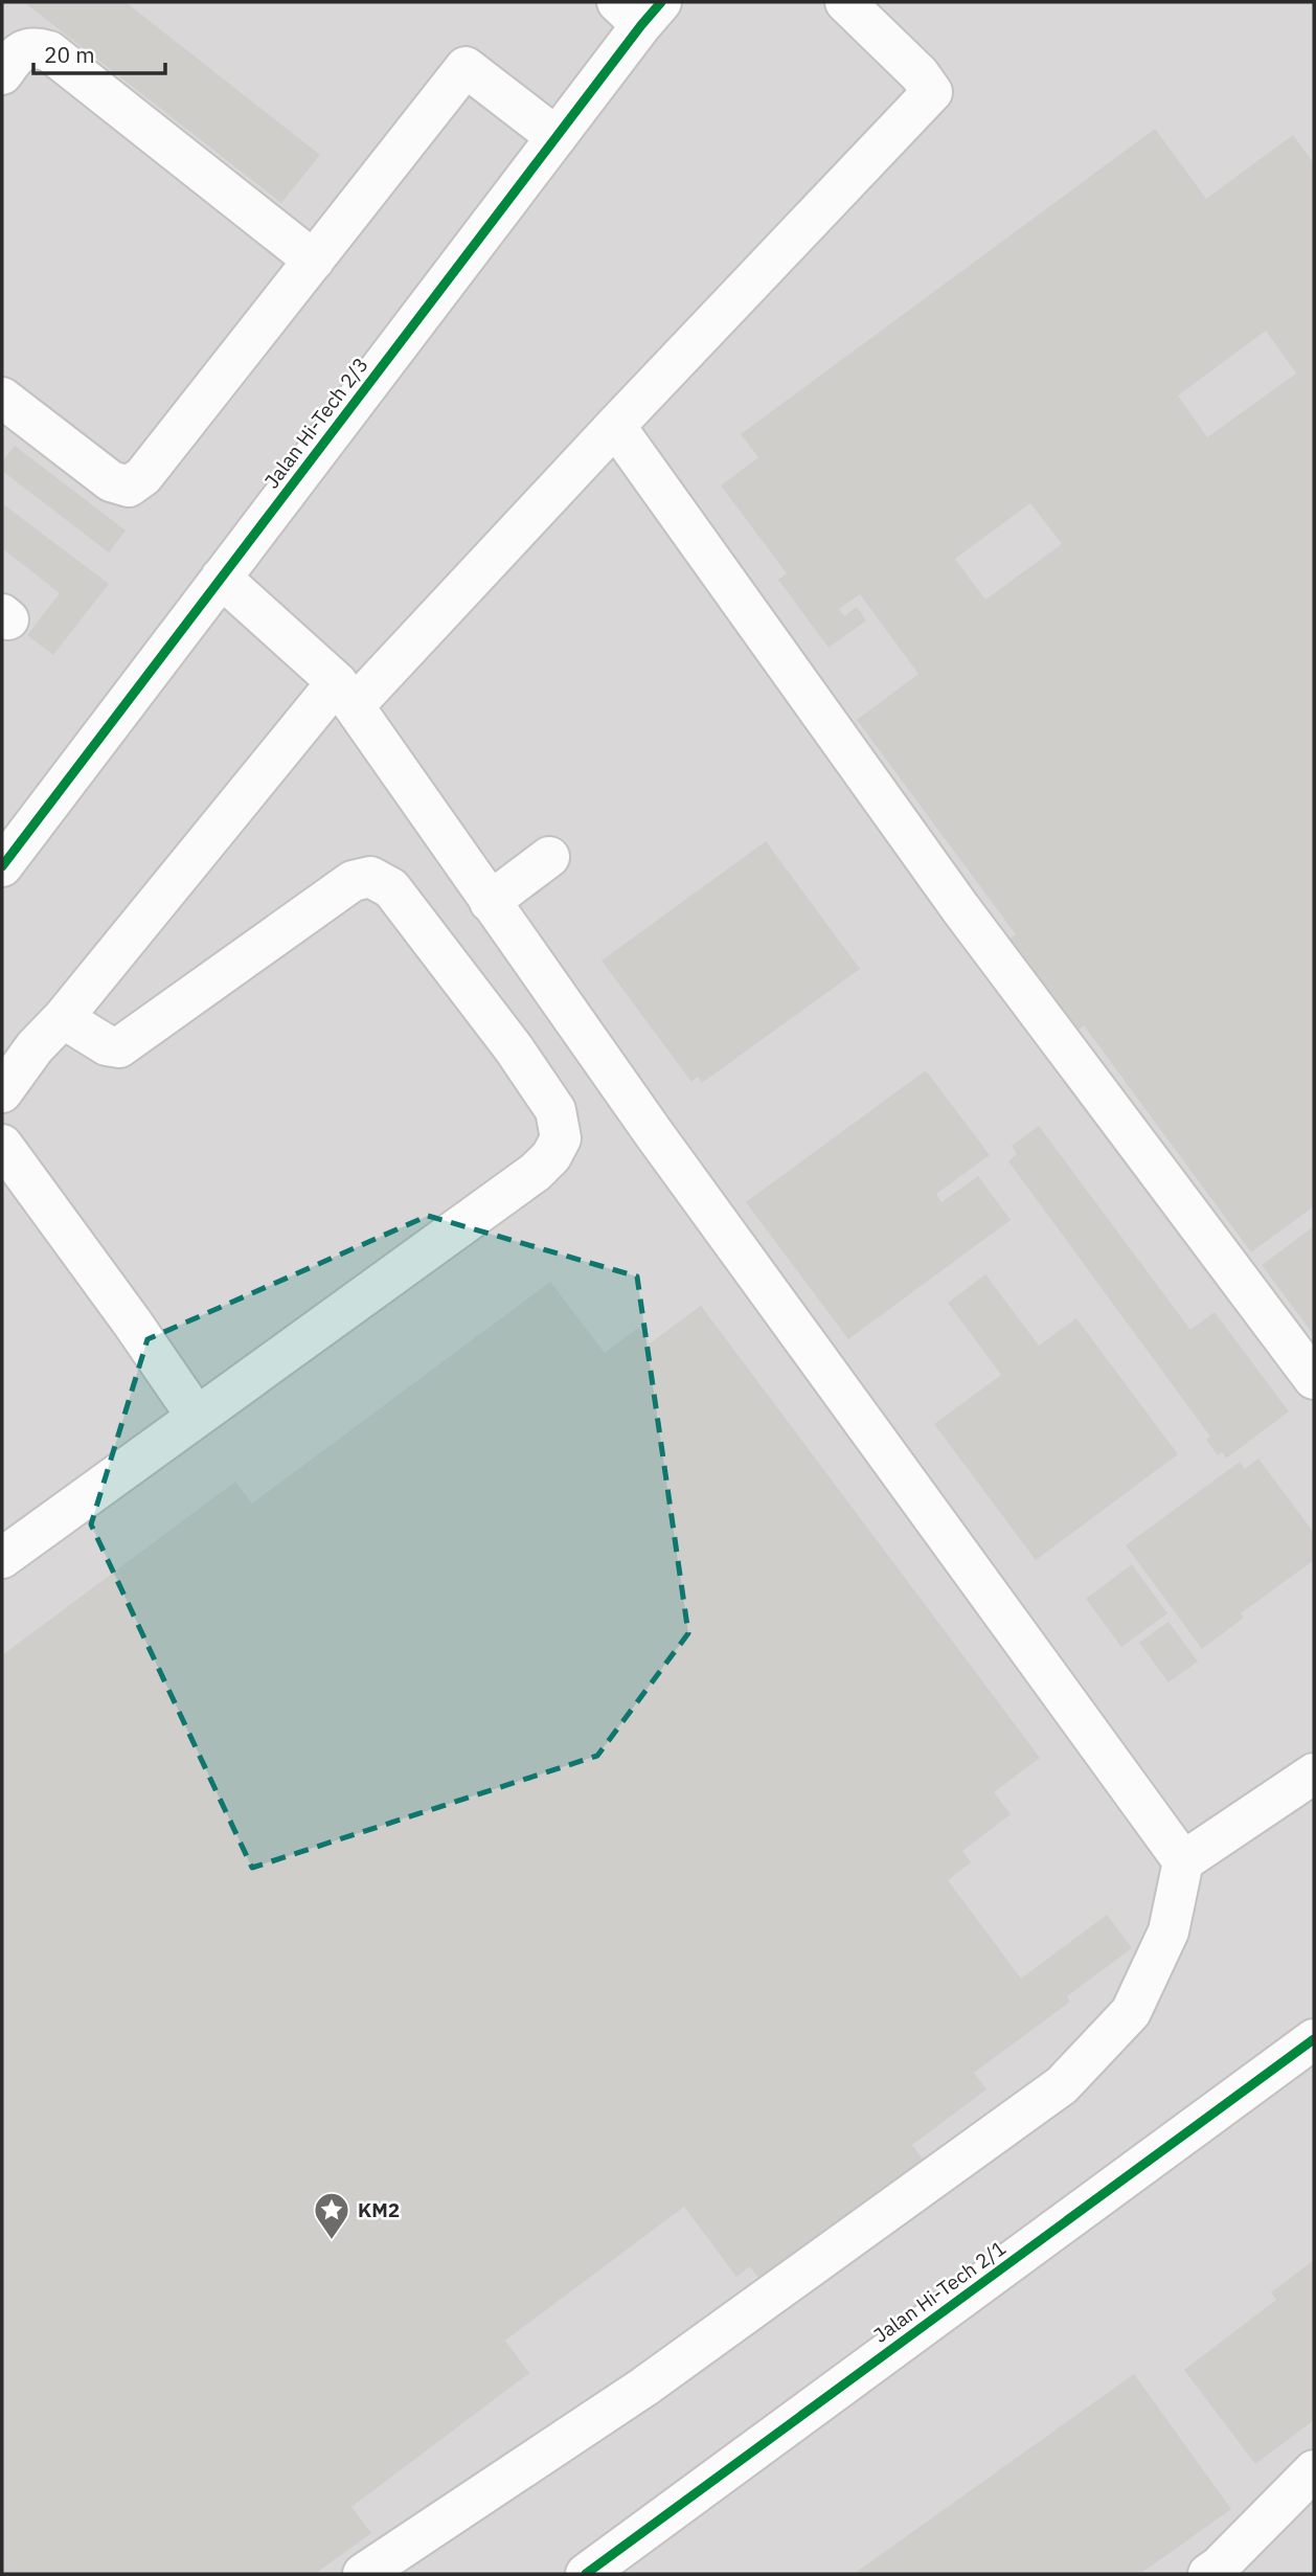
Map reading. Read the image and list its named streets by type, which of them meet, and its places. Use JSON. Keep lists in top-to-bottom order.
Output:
{
  "streets": {
    "street": ["Jalan Hi-Tech 2/3", "Jalan Hi-Tech 2/1"]
  },
  "places": {
    "place": ["KM2"]
  },
  "scale_bar": "20 m"
}
